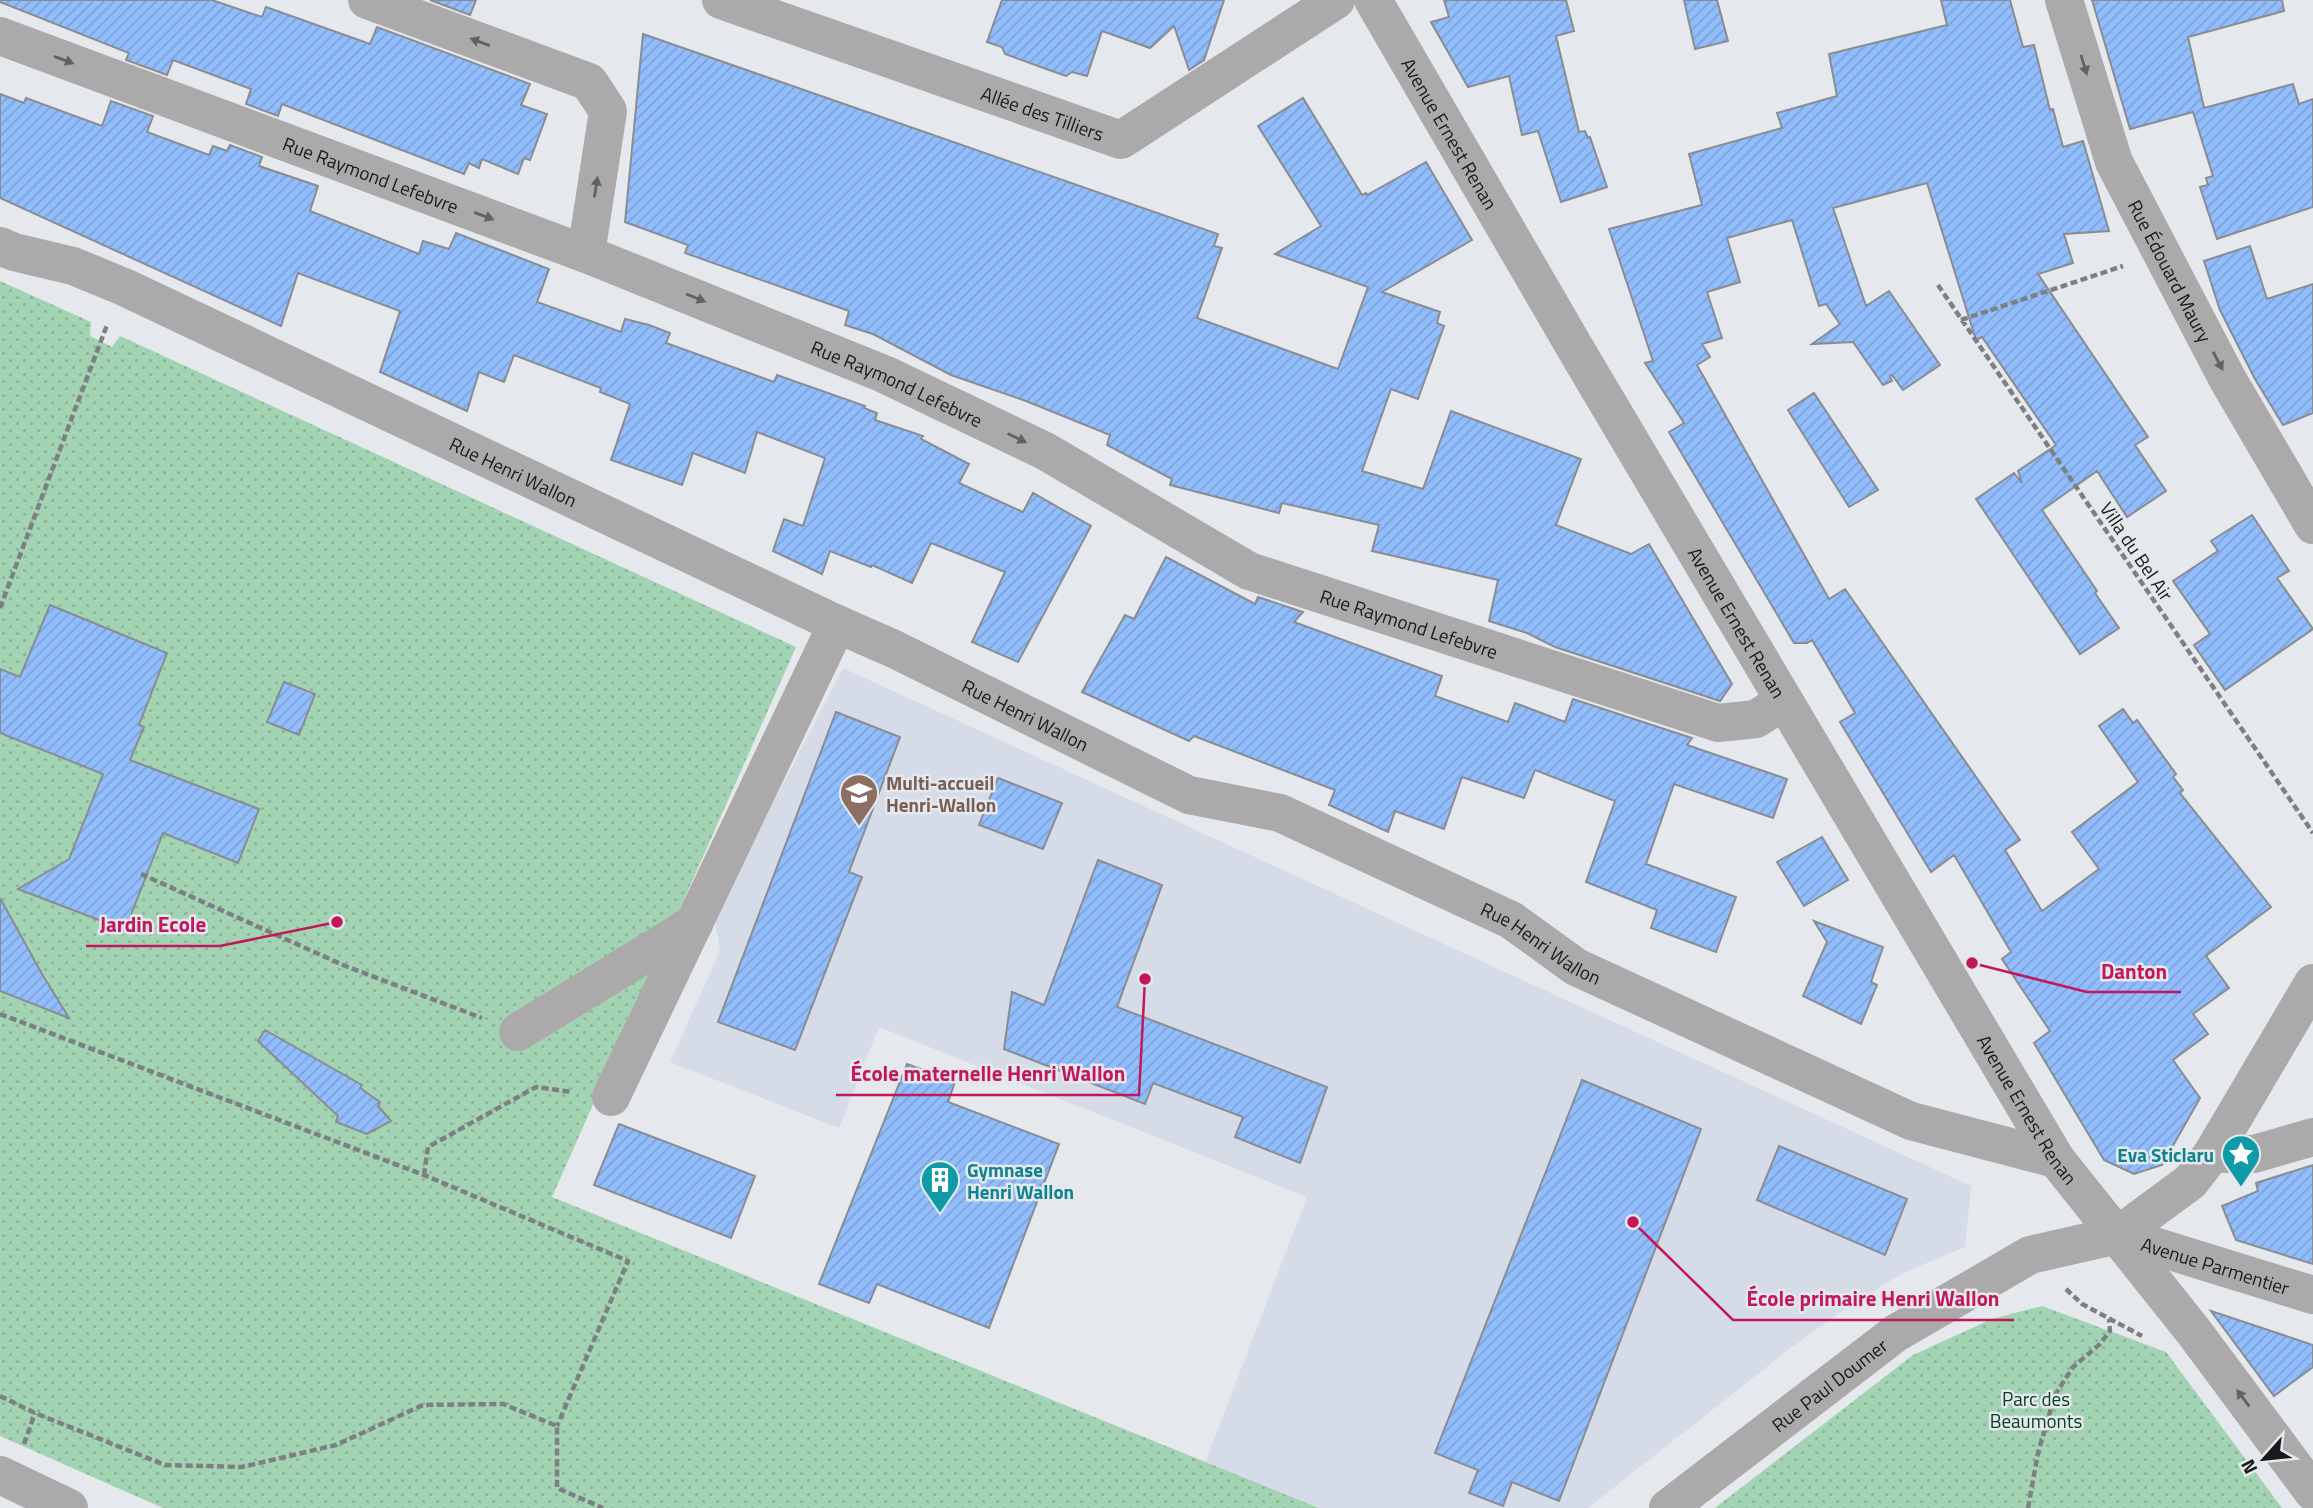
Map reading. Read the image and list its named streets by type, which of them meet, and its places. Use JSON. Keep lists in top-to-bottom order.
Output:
{
  "streets": {
    "street": [
      "Allée des Tilliers",
      "Avenue Ernest Renan",
      "Rue Raymond Lefebvre",
      "Rue Édouard Maury",
      "Rue Henri Wallon",
      "Avenue Parmentier",
      "Rue Paul Doumer"
    ],
    "path": ["Villa du Bel Air"]
  },
  "crossings": [
    ["Avenue Ernest Renan", "Rue Raymond Lefebvre"],
    ["Avenue Ernest Renan", "Rue Henri Wallon"],
    ["Avenue Ernest Renan", "Avenue Parmentier"],
    ["Avenue Ernest Renan", "Rue Paul Doumer"],
    ["Avenue Parmentier", "Rue Paul Doumer"]
  ],
  "one_way": ["Rue Raymond Lefebvre", "Rue Édouard Maury"],
  "parks": ["Parc des Beaumonts"],
  "places": {
    "school or university": ["Multi-accueil Henri-Wallon"],
    "other": [
      "Jardin Ecole",
      "Danton",
      "École maternelle Henri Wallon",
      "École primaire Henri Wallon"
    ],
    "place": ["Eva Sticlaru"],
    "building": ["Gymnase Henri Wallon"]
  },
  "north": "bottom left"
}
